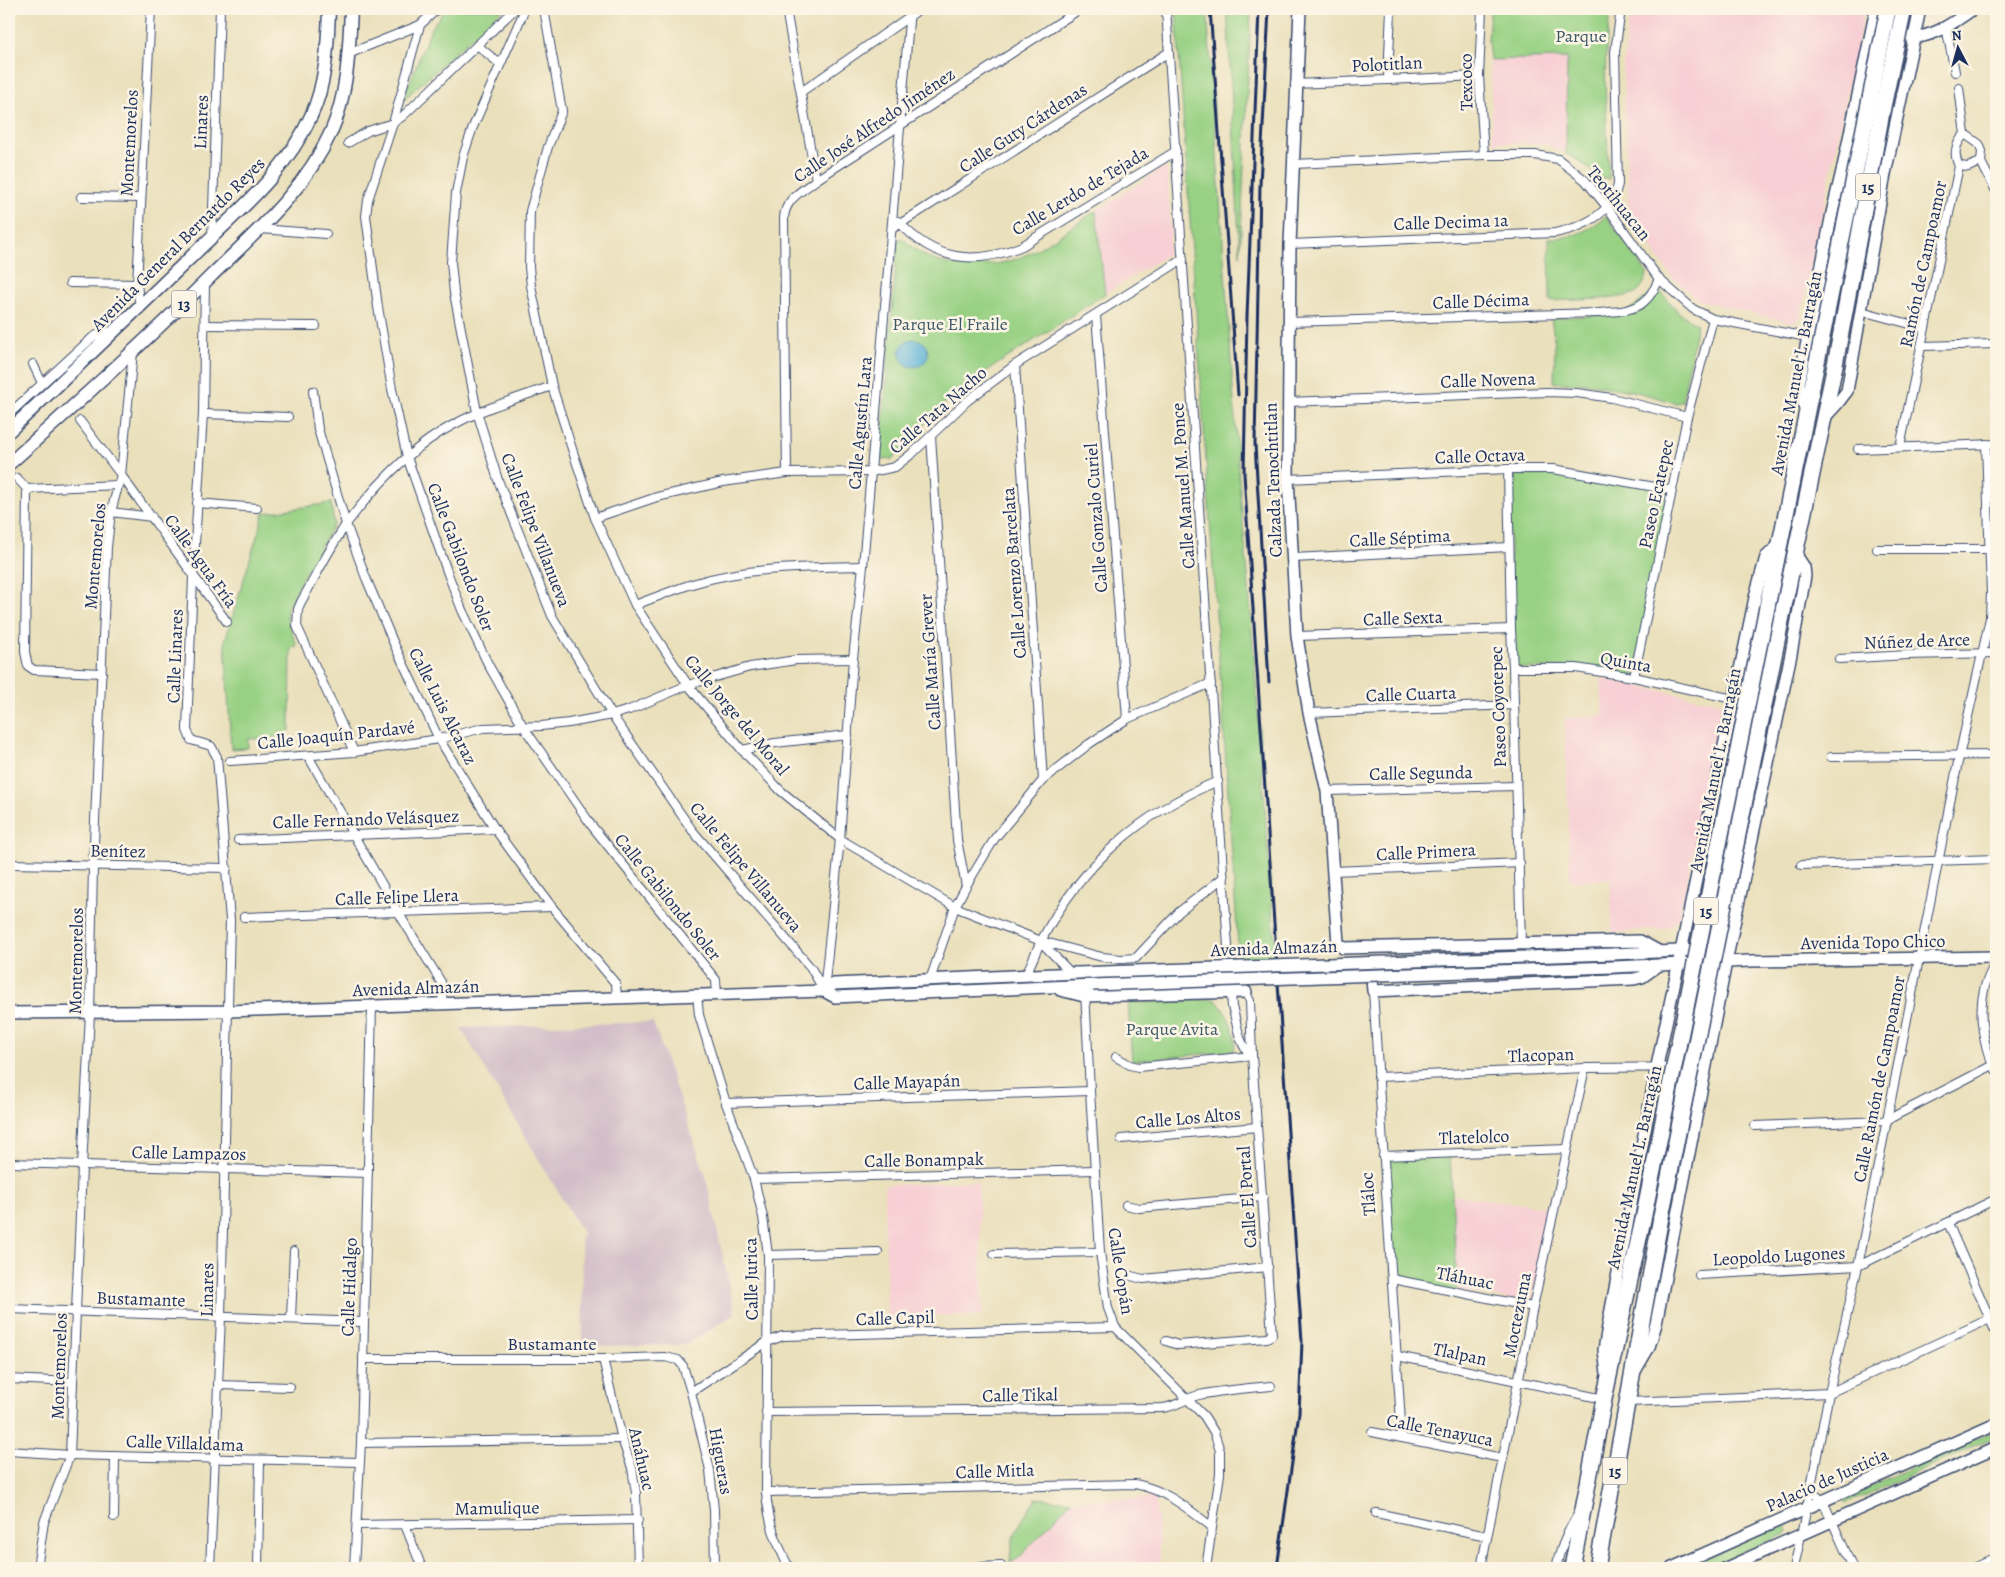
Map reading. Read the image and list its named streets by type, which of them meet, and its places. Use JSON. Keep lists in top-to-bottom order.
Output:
{
  "streets": {
    "highway": ["15", "Avenida Manuel L. Barragán"],
    "main road": ["Avenida General Bernardo Reyes", "13"],
    "street": [
      "Polotitlan",
      "Texcoco",
      "Linares",
      "Calle José Alfredo Jiménez",
      "Calle Guty Cárdenas",
      "Montemorelos",
      "Calle Lerdo de Tejada",
      "Teotihuacan",
      "Calle Decima 1a",
      "Ramón de Campoamor",
      "Calle Décima",
      "Calle Novena",
      "Calle Tata Nacho",
      "Calle Agustín Lara",
      "Calle Octava",
      "Calzada Tenochtitlan",
      "Calle Manuel M. Ponce",
      "Paseo Ecatepec",
      "Calle Gonzalo Curiel",
      "Calle Felipe Villanueva",
      "Calle Séptima",
      "Calle Gabilondo Soler",
      "Calle Agua Fría",
      "Calle Lorenzo Barcelata",
      "Calle Sexta",
      "Núñez de Arce",
      "Calle Linares",
      "Calle María Grever",
      "Quinta",
      "Calle Cuarta",
      "Calle Luis Alcaraz",
      "Paseo Coyotepec",
      "Calle Jorge del Moral",
      "Calle Joaquín Pardavé",
      "Calle Segunda",
      "Calle Fernando Velásquez",
      "Benítez",
      "Calle Primera",
      "Calle Felipe Llera",
      "Avenida Topo Chico",
      "Avenida Almazán",
      "Tlacopan",
      "Calle Ramón de Campoamor",
      "Calle Mayapán",
      "Calle Los Altos",
      "Tlatelolco",
      "Calle Lampazos",
      "Calle Bonampak",
      "Tláloc",
      "Calle El Portal",
      "Leopoldo Lugones",
      "Calle Copán",
      "Tláhuac",
      "Calle Jurica",
      "Calle Hidalgo",
      "Bustamante",
      "Moctezuma",
      "Calle Capil",
      "Tlalpan",
      "Calle Tikal",
      "Calle Tenayuca",
      "Calle Villaldama",
      "Anáhuac",
      "Higueras",
      "Calle Mitla",
      "Palacio de Justicia",
      "Mamulique"
    ]
  },
  "crossings": [
    ["Polotitlan", "Texcoco"],
    ["Polotitlan", "Calzada Tenochtitlan"],
    ["Texcoco", "Teotihuacan"],
    ["Linares", "Avenida General Bernardo Reyes"],
    ["Linares", "Calle Linares"],
    ["Linares", "Avenida Almazán"],
    ["Linares", "Calle Lampazos"],
    ["Linares", "Bustamante"],
    ["Linares", "Calle Villaldama"],
    ["Calle José Alfredo Jiménez", "Calle Tata Nacho"],
    ["Calle José Alfredo Jiménez", "Calle Agustín Lara"],
    ["Calle Guty Cárdenas", "Calle Lerdo de Tejada"],
    ["Calle Guty Cárdenas", "Calle Agustín Lara"],
    ["Calle Guty Cárdenas", "Calle Manuel M. Ponce"],
    ["Montemorelos", "Avenida General Bernardo Reyes"],
    ["Montemorelos", "13"],
    ["Montemorelos", "Calle Agua Fría"],
    ["Montemorelos", "Benítez"],
    ["Montemorelos", "Avenida Almazán"],
    ["Montemorelos", "Calle Lampazos"],
    ["Montemorelos", "Bustamante"],
    ["Montemorelos", "Calle Villaldama"],
    ["Calle Lerdo de Tejada", "Calle Agustín Lara"],
    ["Calle Lerdo de Tejada", "Calle Manuel M. Ponce"],
    ["Teotihuacan", "Calle Decima 1a"],
    ["Teotihuacan", "Calle Décima"],
    ["Teotihuacan", "Calzada Tenochtitlan"],
    ["Teotihuacan", "Paseo Ecatepec"],
    ["Calle Decima 1a", "Calzada Tenochtitlan"],
    ["Calle Décima", "Calzada Tenochtitlan"],
    ["13", "Calle Linares"],
    ["Avenida Manuel L. Barragán", "Tlalpan"],
    ["Calle Novena", "Calzada Tenochtitlan"],
    ["Calle Novena", "Paseo Ecatepec"],
    ["Calle Tata Nacho", "Calle Agustín Lara"],
    ["Calle Tata Nacho", "Calle Manuel M. Ponce"],
    ["Calle Tata Nacho", "Calle Gonzalo Curiel"],
    ["Calle Tata Nacho", "Calle Lorenzo Barcelata"],
    ["Calle Tata Nacho", "Calle María Grever"],
    ["Calle Tata Nacho", "Calle Jorge del Moral"],
    ["Calle Agustín Lara", "Calle Felipe Villanueva"],
    ["Calle Agustín Lara", "Calle Jorge del Moral"],
    ["Calle Agustín Lara", "Calle Joaquín Pardavé"],
    ["Calle Agustín Lara", "Avenida Almazán"],
    ["Calle Octava", "Calzada Tenochtitlan"],
    ["Calle Octava", "Paseo Ecatepec"],
    ["Calle Octava", "Paseo Coyotepec"],
    ["Calzada Tenochtitlan", "Calle Séptima"],
    ["Calzada Tenochtitlan", "Calle Sexta"],
    ["Calzada Tenochtitlan", "Calle Cuarta"],
    ["Calzada Tenochtitlan", "Calle Segunda"],
    ["Calzada Tenochtitlan", "Calle Primera"],
    ["Calzada Tenochtitlan", "Tláloc"],
    ["Calle Manuel M. Ponce", "Calle Jorge del Moral"],
    ["Calle Manuel M. Ponce", "Calle El Portal"],
    ["Paseo Ecatepec", "Quinta"],
    ["Calle Felipe Villanueva", "Calle Joaquín Pardavé"],
    ["Calle Felipe Villanueva", "Avenida Almazán"],
    ["Calle Séptima", "Paseo Coyotepec"],
    ["Calle Gabilondo Soler", "Calle Joaquín Pardavé"],
    ["Calle Gabilondo Soler", "Avenida Almazán"],
    ["Calle Agua Fría", "Calle Linares"],
    ["Calle Sexta", "Paseo Coyotepec"],
    ["Núñez de Arce", "Calle Ramón de Campoamor"],
    ["Calle Linares", "Benítez"],
    ["Calle Linares", "Avenida Almazán"],
    ["Quinta", "Paseo Coyotepec"],
    ["Calle Cuarta", "Paseo Coyotepec"],
    ["Calle Luis Alcaraz", "Calle Joaquín Pardavé"],
    ["Calle Luis Alcaraz", "Calle Fernando Velásquez"],
    ["Calle Luis Alcaraz", "Calle Felipe Llera"],
    ["Calle Luis Alcaraz", "Avenida Almazán"],
    ["Paseo Coyotepec", "Calle Segunda"],
    ["Paseo Coyotepec", "Calle Primera"],
    ["Calle Jorge del Moral", "Calle Joaquín Pardavé"],
    ["Avenida Topo Chico", "Avenida Almazán"],
    ["Avenida Topo Chico", "Calle Ramón de Campoamor"],
    ["Avenida Almazán", "Calle Copán"],
    ["Avenida Almazán", "Calle Jurica"],
    ["Avenida Almazán", "Calle Hidalgo"],
    ["Tlacopan", "Tláloc"],
    ["Tlacopan", "Moctezuma"],
    ["Calle Ramón de Campoamor", "Leopoldo Lugones"],
    ["Calle Ramón de Campoamor", "Palacio de Justicia"],
    ["Calle Mayapán", "Calle Copán"],
    ["Calle Mayapán", "Calle Jurica"],
    ["Calle Los Altos", "Calle El Portal"],
    ["Tlatelolco", "Tláloc"],
    ["Tlatelolco", "Moctezuma"],
    ["Calle Lampazos", "Calle Hidalgo"],
    ["Calle Bonampak", "Calle Copán"],
    ["Calle Bonampak", "Calle Jurica"],
    ["Tláloc", "Tláhuac"],
    ["Tláloc", "Tlalpan"],
    ["Tláloc", "Calle Tenayuca"],
    ["Calle Copán", "Calle Capil"],
    ["Calle Copán", "Calle Tikal"],
    ["Calle Copán", "Calle Mitla"],
    ["Tláhuac", "Moctezuma"],
    ["Calle Jurica", "Calle Capil"],
    ["Calle Jurica", "Calle Tikal"],
    ["Calle Jurica", "Calle Mitla"],
    ["Calle Hidalgo", "Bustamante"],
    ["Calle Hidalgo", "Calle Villaldama"],
    ["Calle Hidalgo", "Mamulique"],
    ["Bustamante", "Anáhuac"],
    ["Bustamante", "Higueras"],
    ["Moctezuma", "Tlalpan"],
    ["Moctezuma", "Calle Tenayuca"],
    ["Calle Capil", "Higueras"],
    ["Anáhuac", "Mamulique"]
  ],
  "parks": ["Parque", "Parque El Fraile", "Parque Avita"],
  "north": "top"
}
